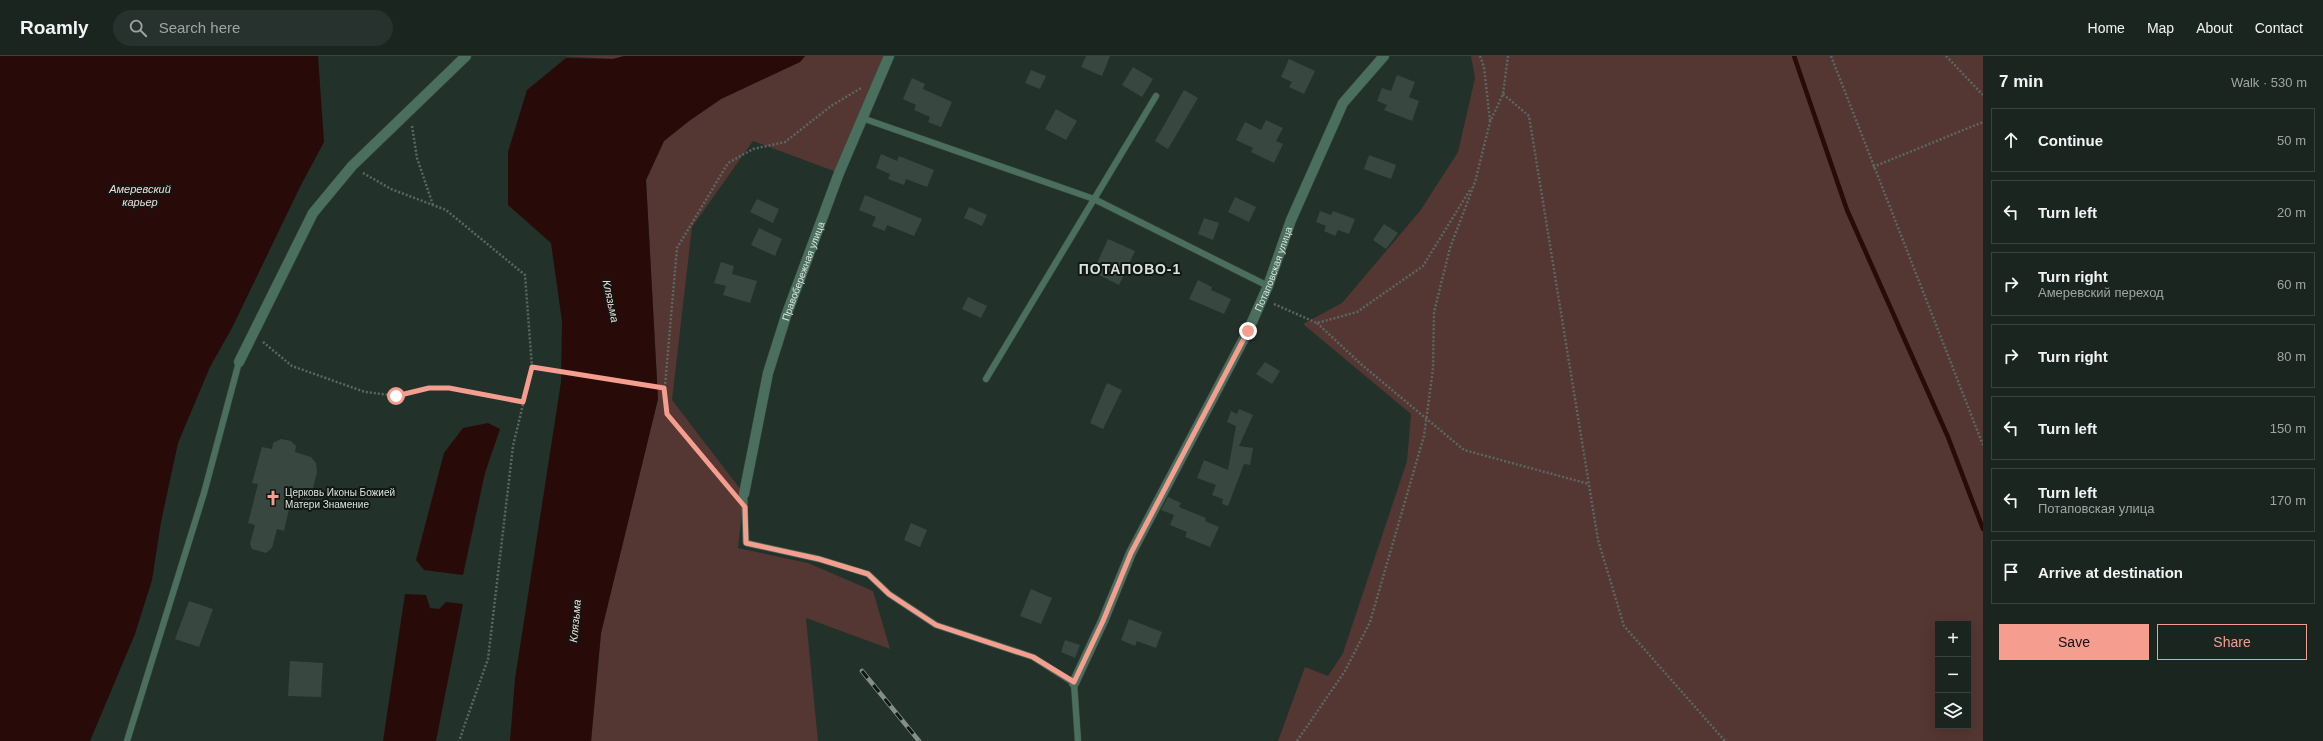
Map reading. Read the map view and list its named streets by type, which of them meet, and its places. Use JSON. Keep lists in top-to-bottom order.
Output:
{
  "streets": {
    "street": ["Потаповская улица", "Правобережная улица"]
  },
  "districts": ["ПОТАПОВО-1"],
  "water": ["Амеревский карьер", "Клязьма"],
  "places": {
    "church": ["Церковь Иконы Божией Матери Знамение"]
  },
  "page": {
    "header": "Roamly",
    "search": "Search here",
    "nav": [
      "Home",
      "Map",
      "About",
      "Contact"
    ],
    "heading": ["7 min", "Walk · 530 m"],
    "list": [
      ["Continue", "50 m"],
      ["Turn left", "20 m"],
      ["Turn right", "Амеревский переход", "60 m"],
      ["Turn right", "80 m"],
      ["Turn left", "150 m"],
      ["Turn left", "Потаповская улица", "170 m"],
      "Arrive at destination"
    ],
    "buttons": ["Save", "Share"],
    "map_buttons": ["+", "−"]
  }
}
